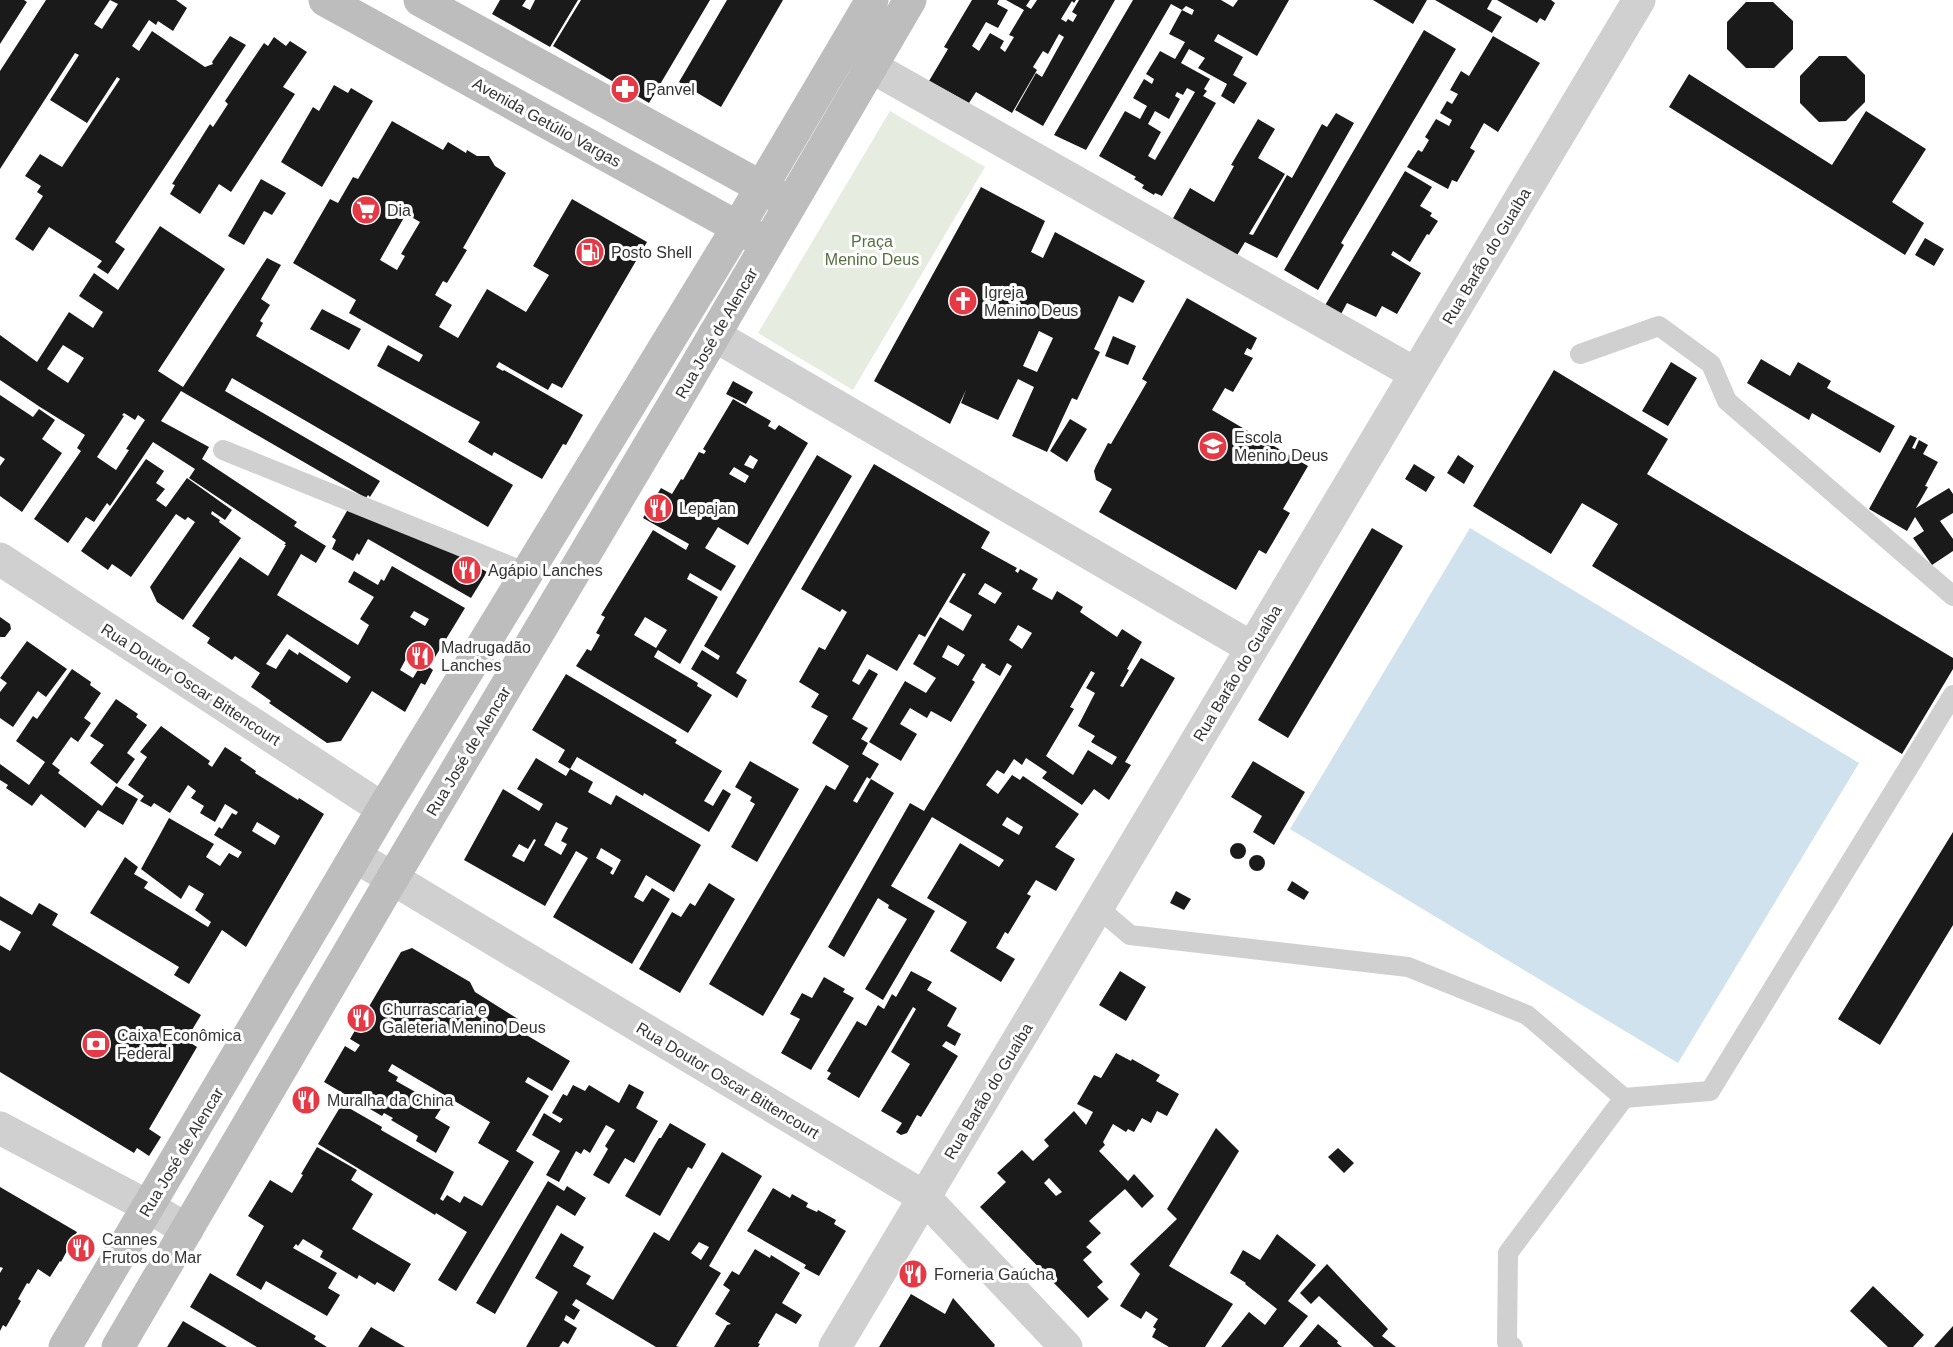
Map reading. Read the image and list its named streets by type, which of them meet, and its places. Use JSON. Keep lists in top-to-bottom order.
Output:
{
  "streets": {
    "main road": ["Avenida Getúlio Vargas", "Rua José de Alencar"],
    "street": ["Rua Barão do Guaíba", "Rua Doutor Oscar Bittencourt"]
  },
  "crossings": [
    ["Avenida Getúlio Vargas", "Rua José de Alencar"],
    ["Rua Barão do Guaíba", "Rua Doutor Oscar Bittencourt"],
    ["Rua José de Alencar", "Rua Doutor Oscar Bittencourt"]
  ],
  "parks": ["Praça Menino Deus"],
  "places": {
    "pharmacy": ["Panvel"],
    "supermarket": ["Dia"],
    "fuel station": ["Posto Shell"],
    "church": ["Igreja Menino Deus"],
    "school or university": ["Escola Menino Deus"],
    "restaurant": [
      "Lepajan",
      "Agápio Lanches",
      "Madrugadão Lanches",
      "Churrascaria e Galeteria Menino Deus",
      "Muralha da China",
      "Cannes Frutos do Mar",
      "Forneria Gaúcha"
    ],
    "bank": ["Caixa Econômica Federal"]
  }
}
